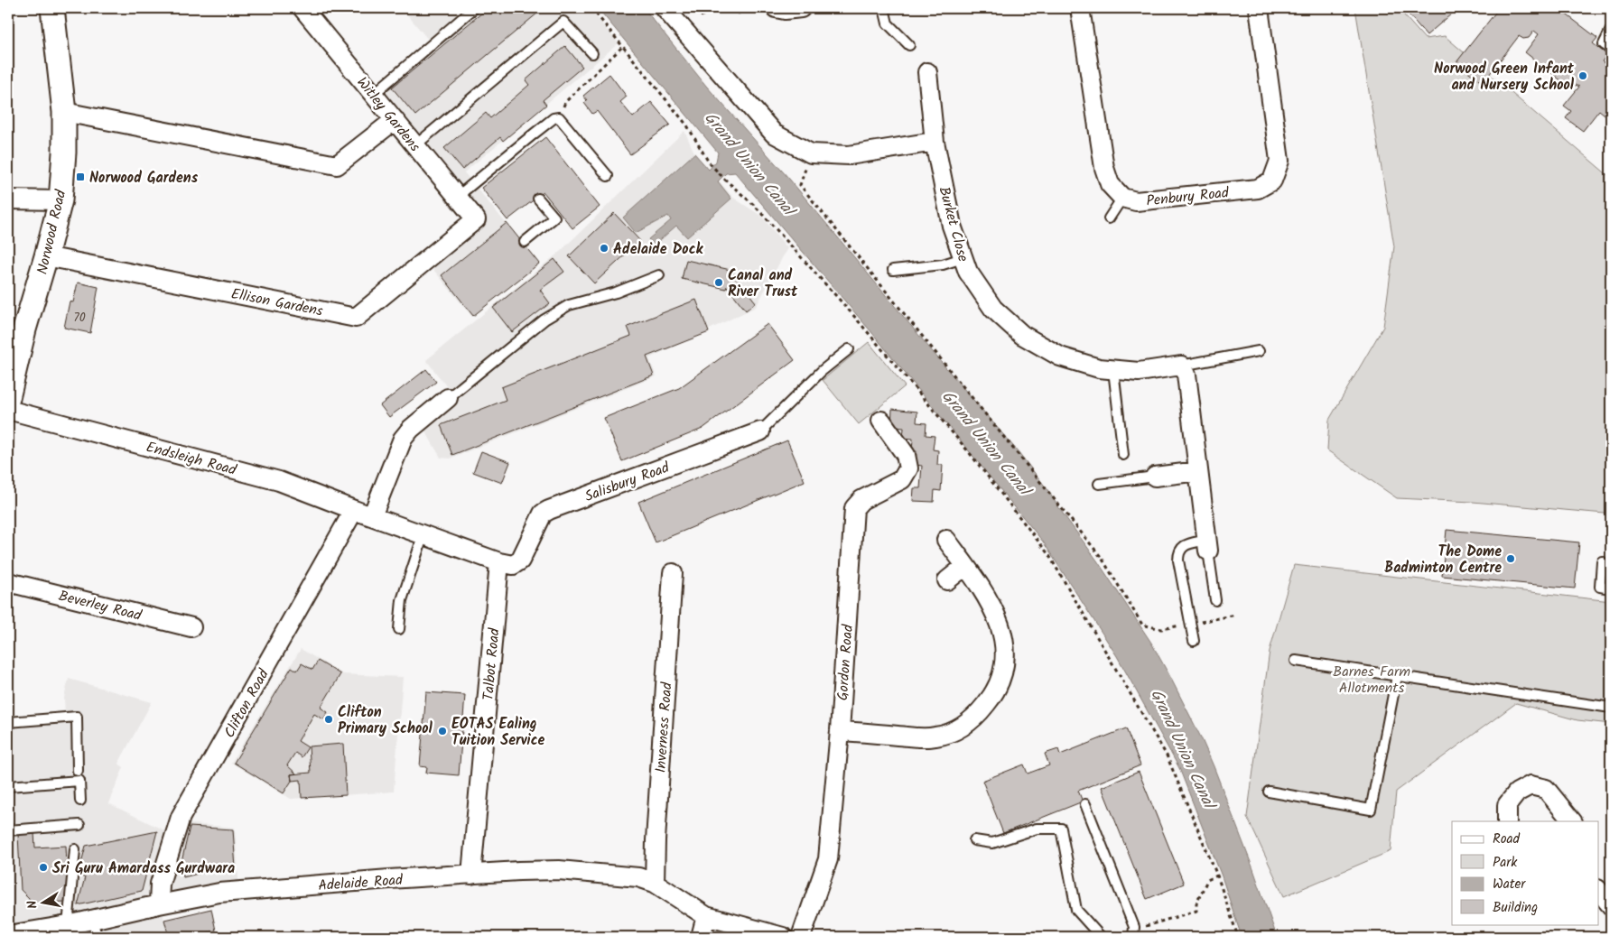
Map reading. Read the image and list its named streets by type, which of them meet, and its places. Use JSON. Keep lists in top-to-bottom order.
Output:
{
  "streets": {
    "street": [
      "Witley Gardens",
      "Penbury Road",
      "Burket Close",
      "Norwood Road",
      "Ellison Gardens",
      "Endsleigh Road",
      "Salisbury Road",
      "Beverley Road",
      "Gordon Road",
      "Talbot Road",
      "Clifton Road",
      "Inverness Road",
      "Adelaide Road"
    ]
  },
  "crossings": [
    ["Witley Gardens", "Ellison Gardens"],
    ["Norwood Road", "Ellison Gardens"],
    ["Endsleigh Road", "Salisbury Road"],
    ["Endsleigh Road", "Talbot Road"],
    ["Endsleigh Road", "Clifton Road"],
    ["Talbot Road", "Adelaide Road"],
    ["Clifton Road", "Adelaide Road"],
    ["Inverness Road", "Adelaide Road"]
  ],
  "water": ["Grand Union Canal"],
  "parks": ["Barnes Farm Allotments"],
  "places": {
    "other": [
      "Norwood Green Infant and Nursery School",
      "Adelaide Dock",
      "Canal and River Trust",
      "The Dome Badminton Centre",
      "Clifton Primary School",
      "EOTAS Ealing Tuition Service",
      "Sri Guru Amardass Gurdwara"
    ],
    "transit": ["Norwood Gardens"]
  },
  "house_numbers": ["70"],
  "legend": [
    "Road",
    "Park",
    "Water",
    "Building"
  ],
  "north": "left"
}
